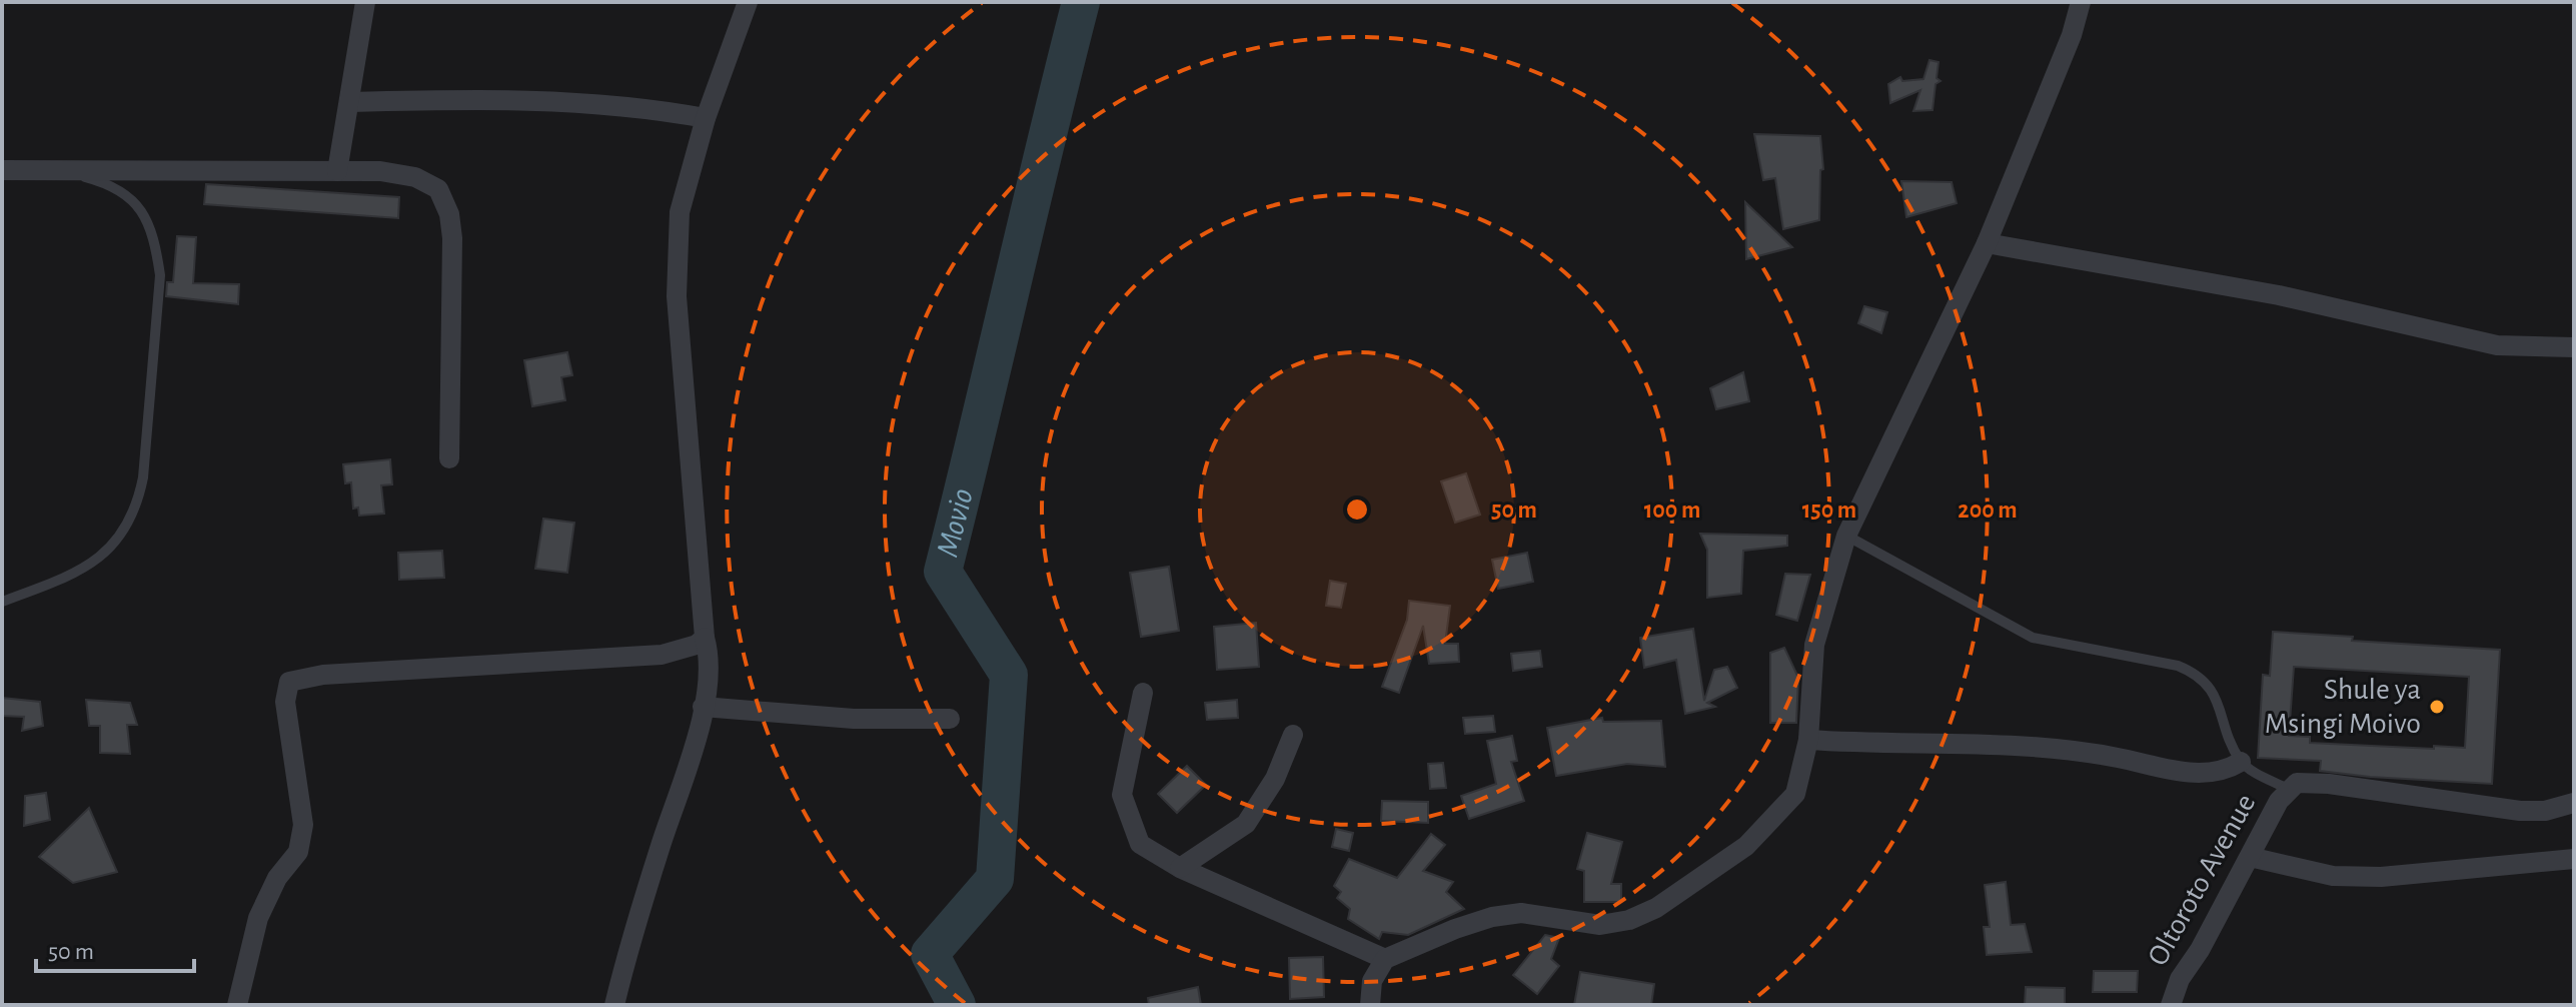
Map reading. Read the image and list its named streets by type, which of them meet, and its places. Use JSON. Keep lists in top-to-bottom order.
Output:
{
  "streets": {
    "street": ["Oltoroto Avenue"]
  },
  "water": ["Movio"],
  "places": ["Shule ya Msingi Moivo"],
  "scale_bar": "50 m",
  "rings": [
    "50 m",
    "100 m",
    "150 m",
    "200 m"
  ]
}
